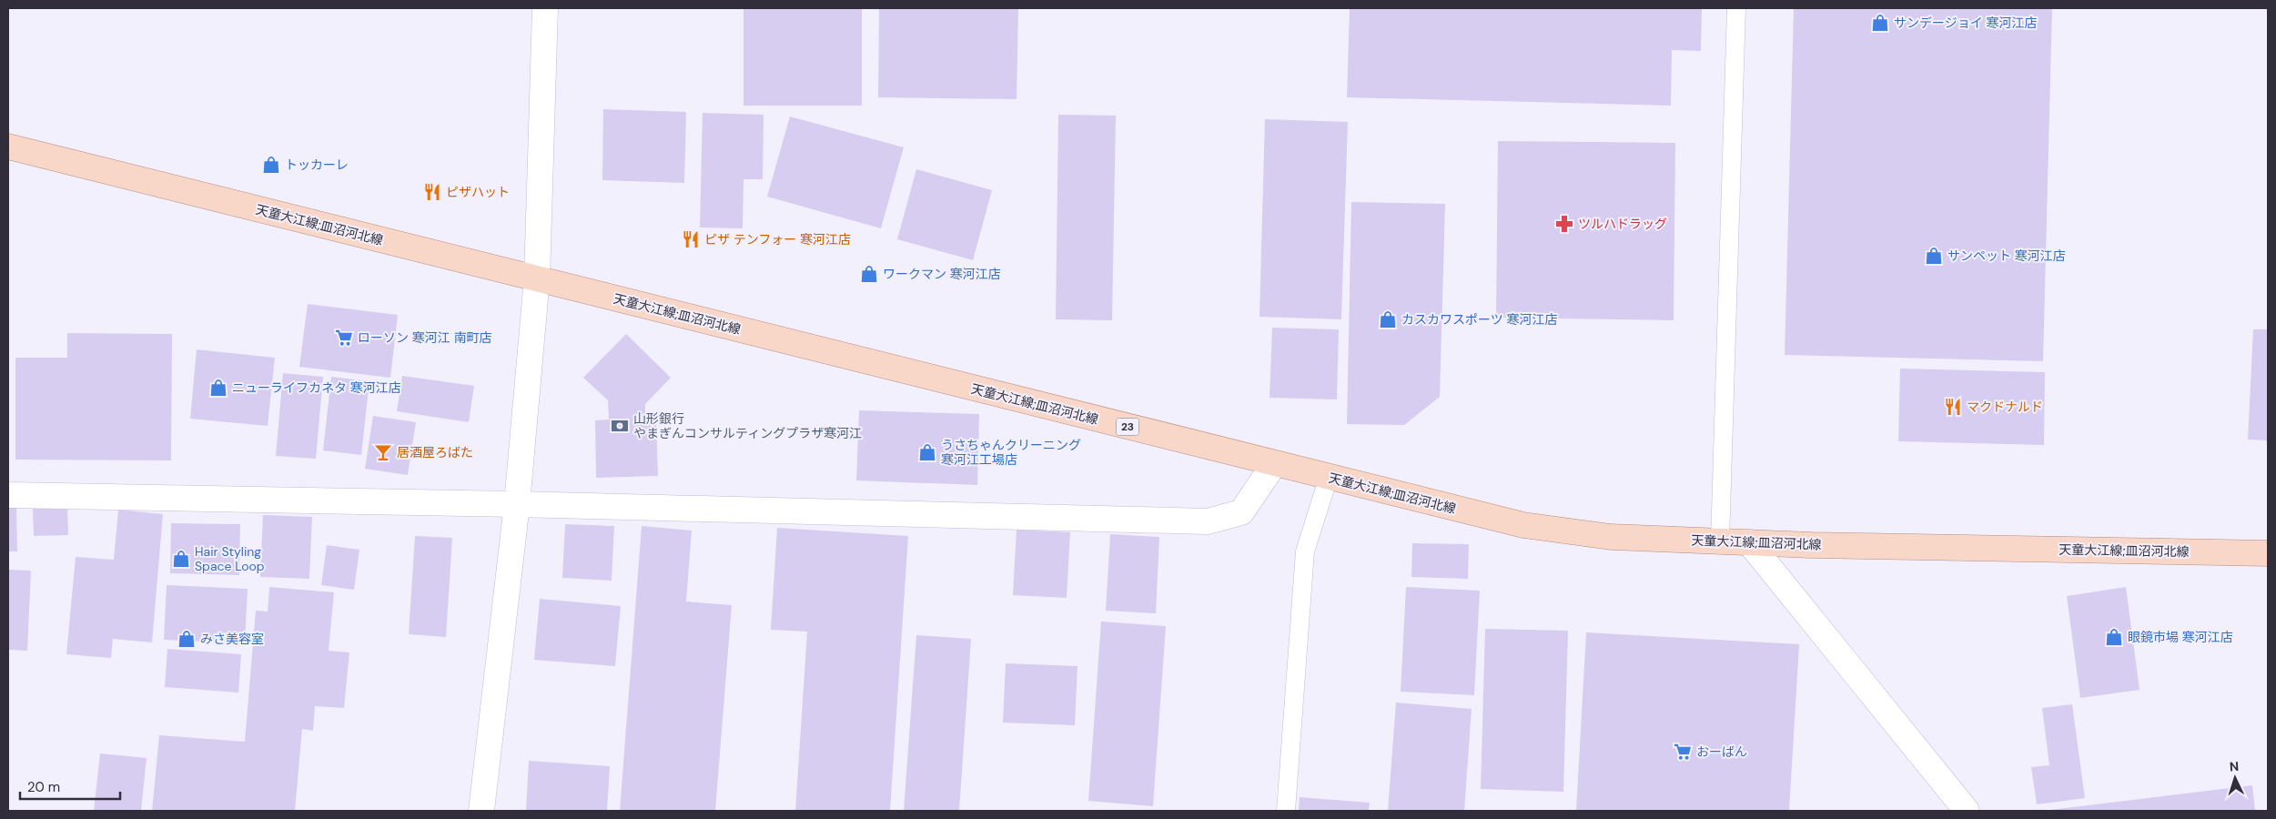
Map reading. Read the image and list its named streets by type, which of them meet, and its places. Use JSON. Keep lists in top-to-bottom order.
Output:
{
  "streets": {
    "main road": ["天童大江線;皿沼河北線", "23"]
  },
  "places": {
    "shop": [
      "サンデージョイ 寒河江店",
      "トッカーレ",
      "サンペット 寒河江店",
      "ワークマン 寒河江店",
      "カスカワスポーツ 寒河江店",
      "ニューライフカネタ 寒河江店",
      "うさちゃんクリーニング 寒河江工場店",
      "Hair Styling Space Loop",
      "眼鏡市場 寒河江店",
      "みさ美容室"
    ],
    "restaurant": ["ピザハット", "ピザ テンフォー 寒河江店", "マクドナルド"],
    "pharmacy": ["ツルハドラッグ"],
    "supermarket": ["ローソン 寒河江 南町店", "おーばん"],
    "bank": ["山形銀行 やまぎんコンサルティングプラザ寒河江"],
    "bar": ["居酒屋ろばた"]
  },
  "scale_bar": "20 m",
  "north": "top"
}
